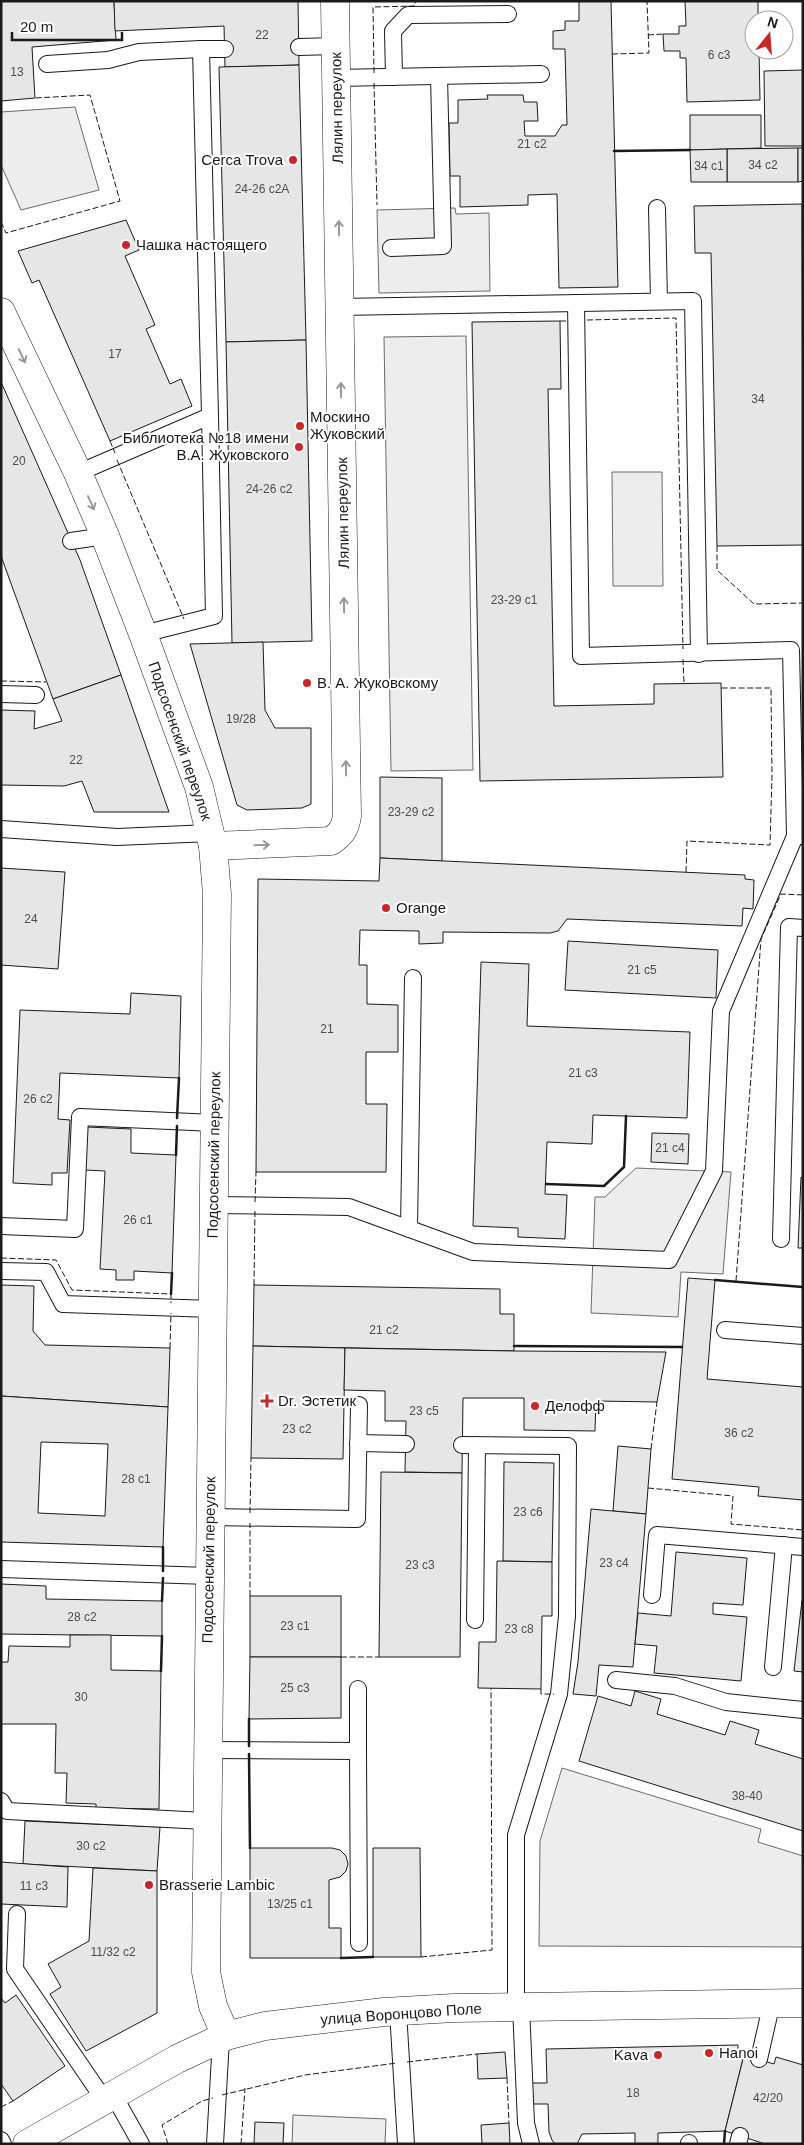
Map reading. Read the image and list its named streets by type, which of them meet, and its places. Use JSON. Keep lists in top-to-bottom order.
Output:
{
  "streets": {
    "street": ["Лялин переулок", "Подсосенский переулок", "улица Воронцово Поле"]
  },
  "crossings": [
    ["Лялин переулок", "Подсосенский переулок"],
    ["Подсосенский переулок", "улица Воронцово Поле"]
  ],
  "one_way": ["Лялин переулок"],
  "places": {
    "other": [
      "Cerca Trova",
      "Чашка настоящего",
      "Москино Жуковский",
      "Библиотека №18 имени В.А. Жуковского",
      "В. А. Жуковскому",
      "Orange",
      "Делофф",
      "Brasserie Lambic",
      "Hanoi",
      "Kava"
    ],
    "health": ["Dr. Эстетик"]
  },
  "house_numbers": [
    "22",
    "6 с3",
    "13",
    "21 с2",
    "34 с2",
    "34 с1",
    "24-26 с2А",
    "17",
    "34",
    "20",
    "24-26 с2",
    "23-29 с1",
    "19/28",
    "22",
    "23-29 с2",
    "24",
    "21 с5",
    "21",
    "21 с3",
    "26 с2",
    "21 с4",
    "26 с1",
    "21 с2",
    "23 с5",
    "23 с2",
    "36 с2",
    "28 с1",
    "23 с6",
    "23 с4",
    "23 с3",
    "28 с2",
    "23 с1",
    "23 с8",
    "25 с3",
    "30",
    "38-40",
    "30 с2",
    "11 с3",
    "13/25 с1",
    "11/32 с2",
    "18",
    "42/20"
  ],
  "scale_bar": "20 m",
  "north": "top"
}
